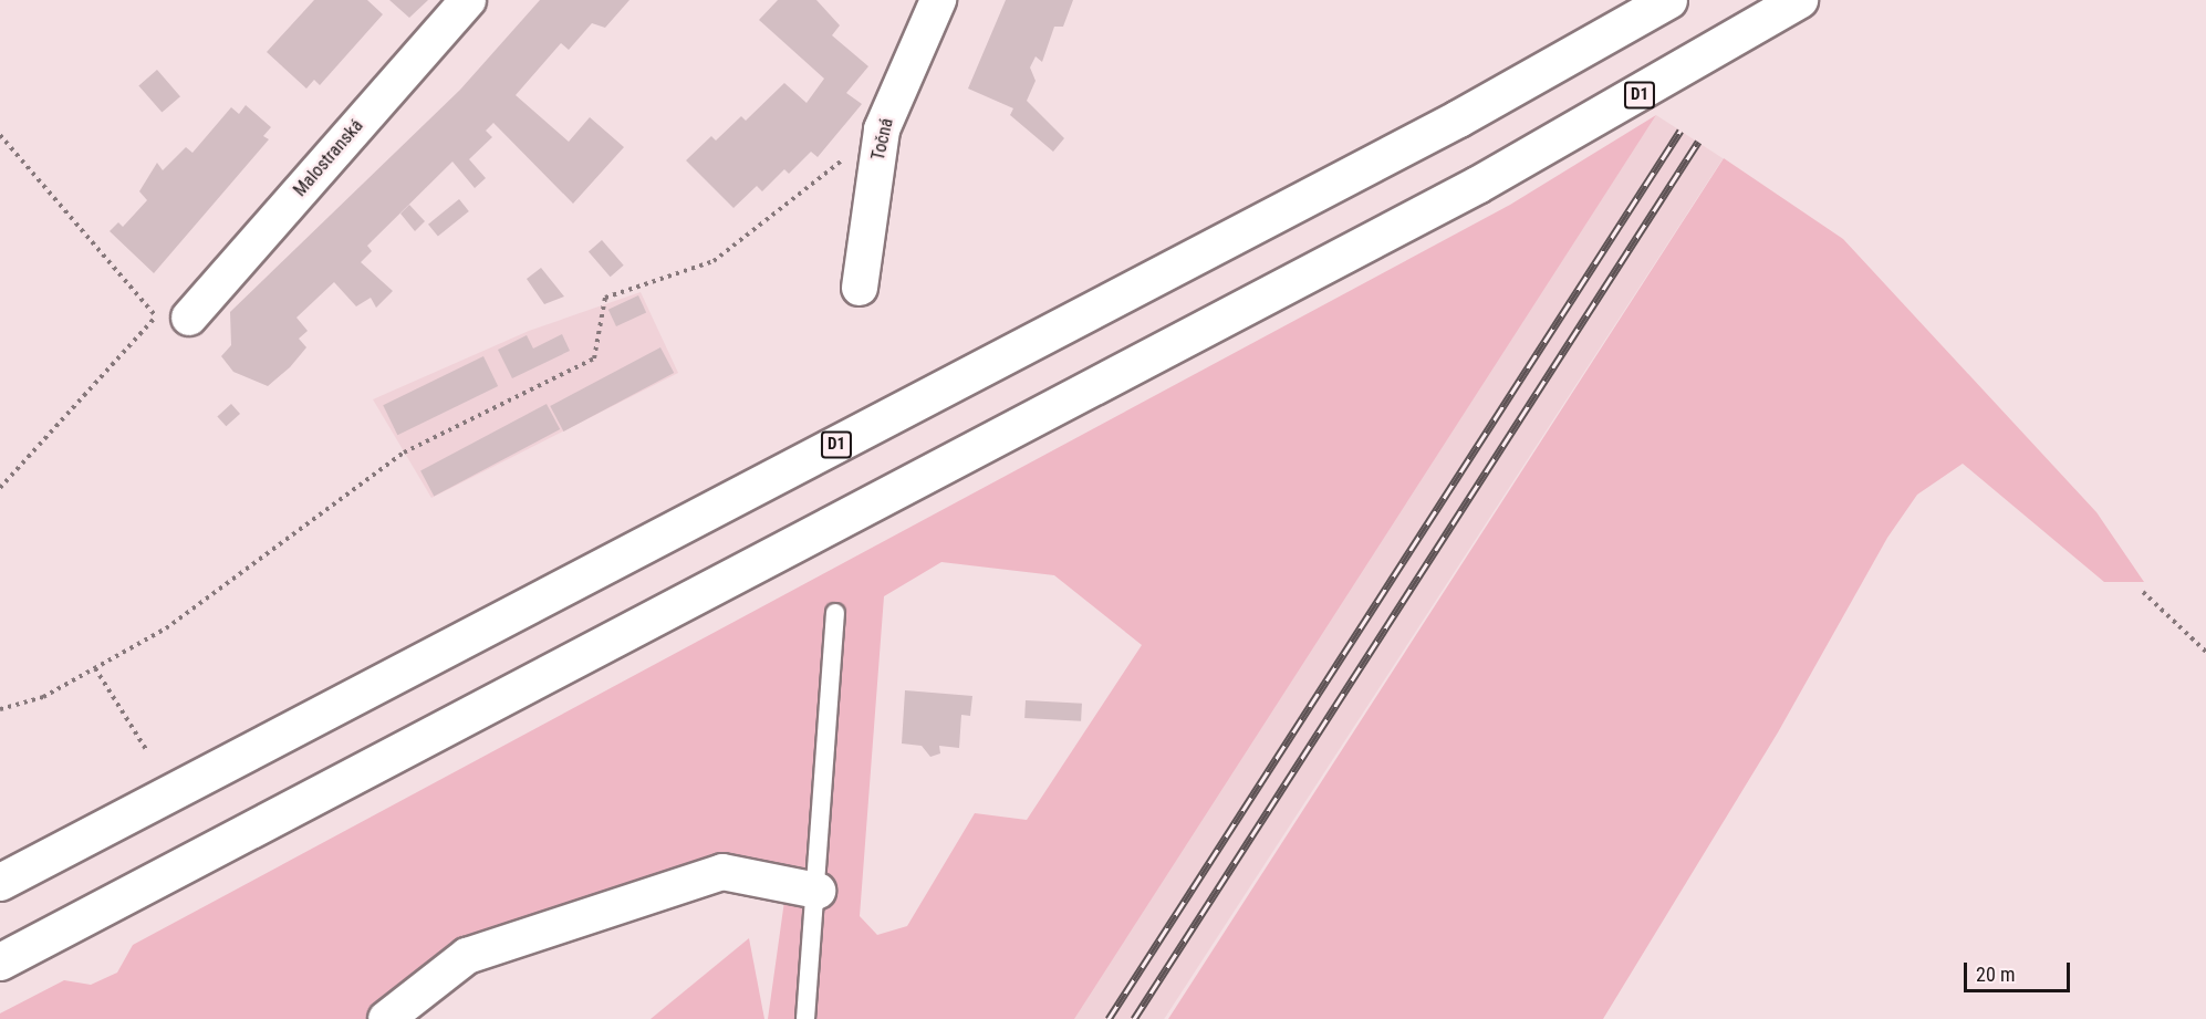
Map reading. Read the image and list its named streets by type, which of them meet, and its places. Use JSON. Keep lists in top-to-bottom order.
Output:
{
  "streets": {
    "highway": ["D1"],
    "street": ["Točná", "Malostranská"]
  },
  "scale_bar": "20 m"
}
